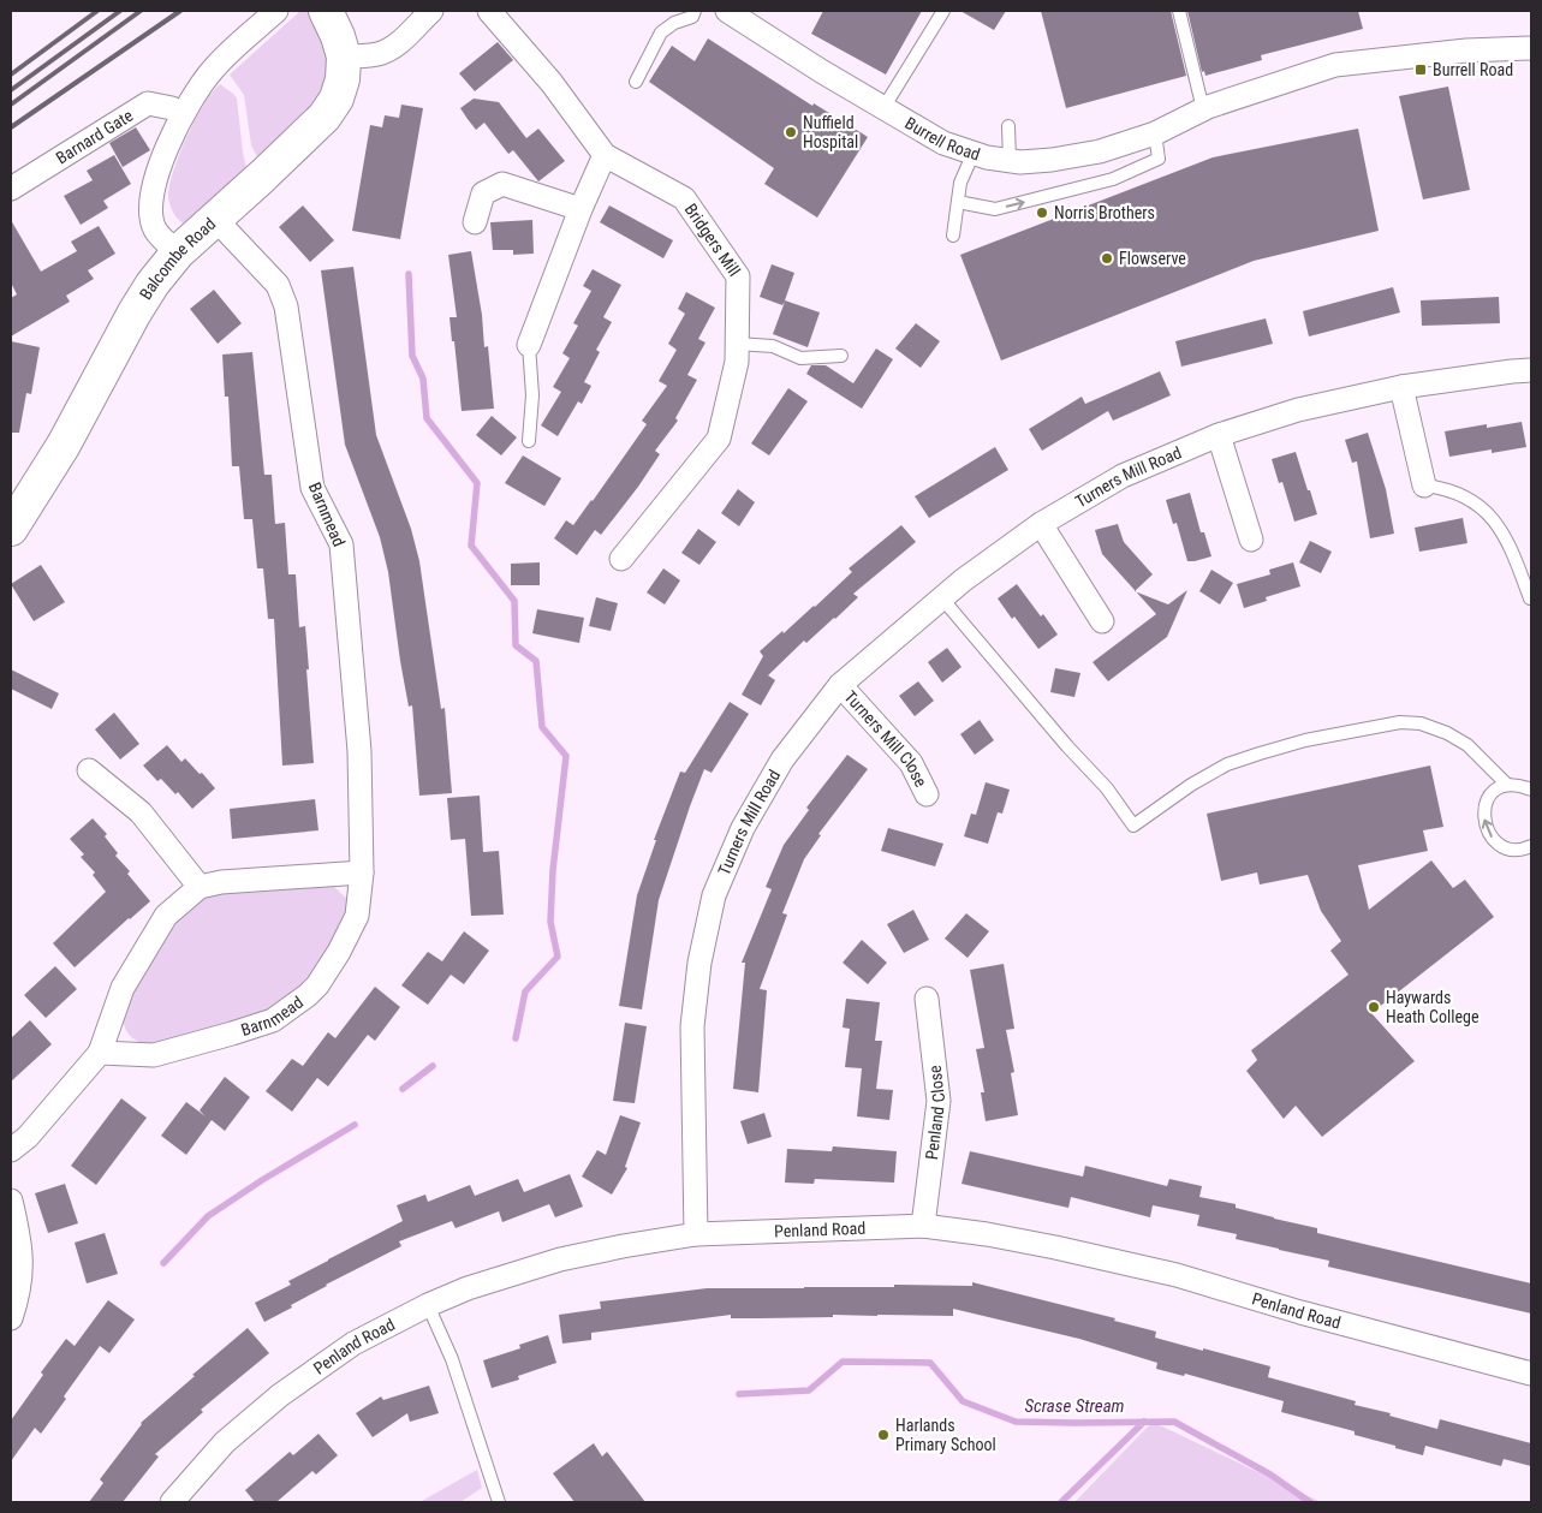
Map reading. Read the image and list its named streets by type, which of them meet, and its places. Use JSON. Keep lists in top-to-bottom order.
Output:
{
  "streets": {
    "street": [
      "Barnard Gate",
      "Burrell Road",
      "Bridgers Mill",
      "Balcombe Road",
      "Turners Mill Road",
      "Barnmead",
      "Turners Mill Close",
      "Penland Close",
      "Penland Road"
    ]
  },
  "crossings": [
    ["Balcombe Road", "Barnmead"],
    ["Turners Mill Road", "Turners Mill Close"],
    ["Turners Mill Road", "Penland Road"],
    ["Penland Close", "Penland Road"]
  ],
  "water": ["Scrase Stream"],
  "places": {
    "transit": ["Burrell Road"],
    "other": [
      "Nuffield Hospital",
      "Norris Brothers",
      "Flowserve",
      "Haywards Heath College",
      "Harlands Primary School"
    ]
  }
}
